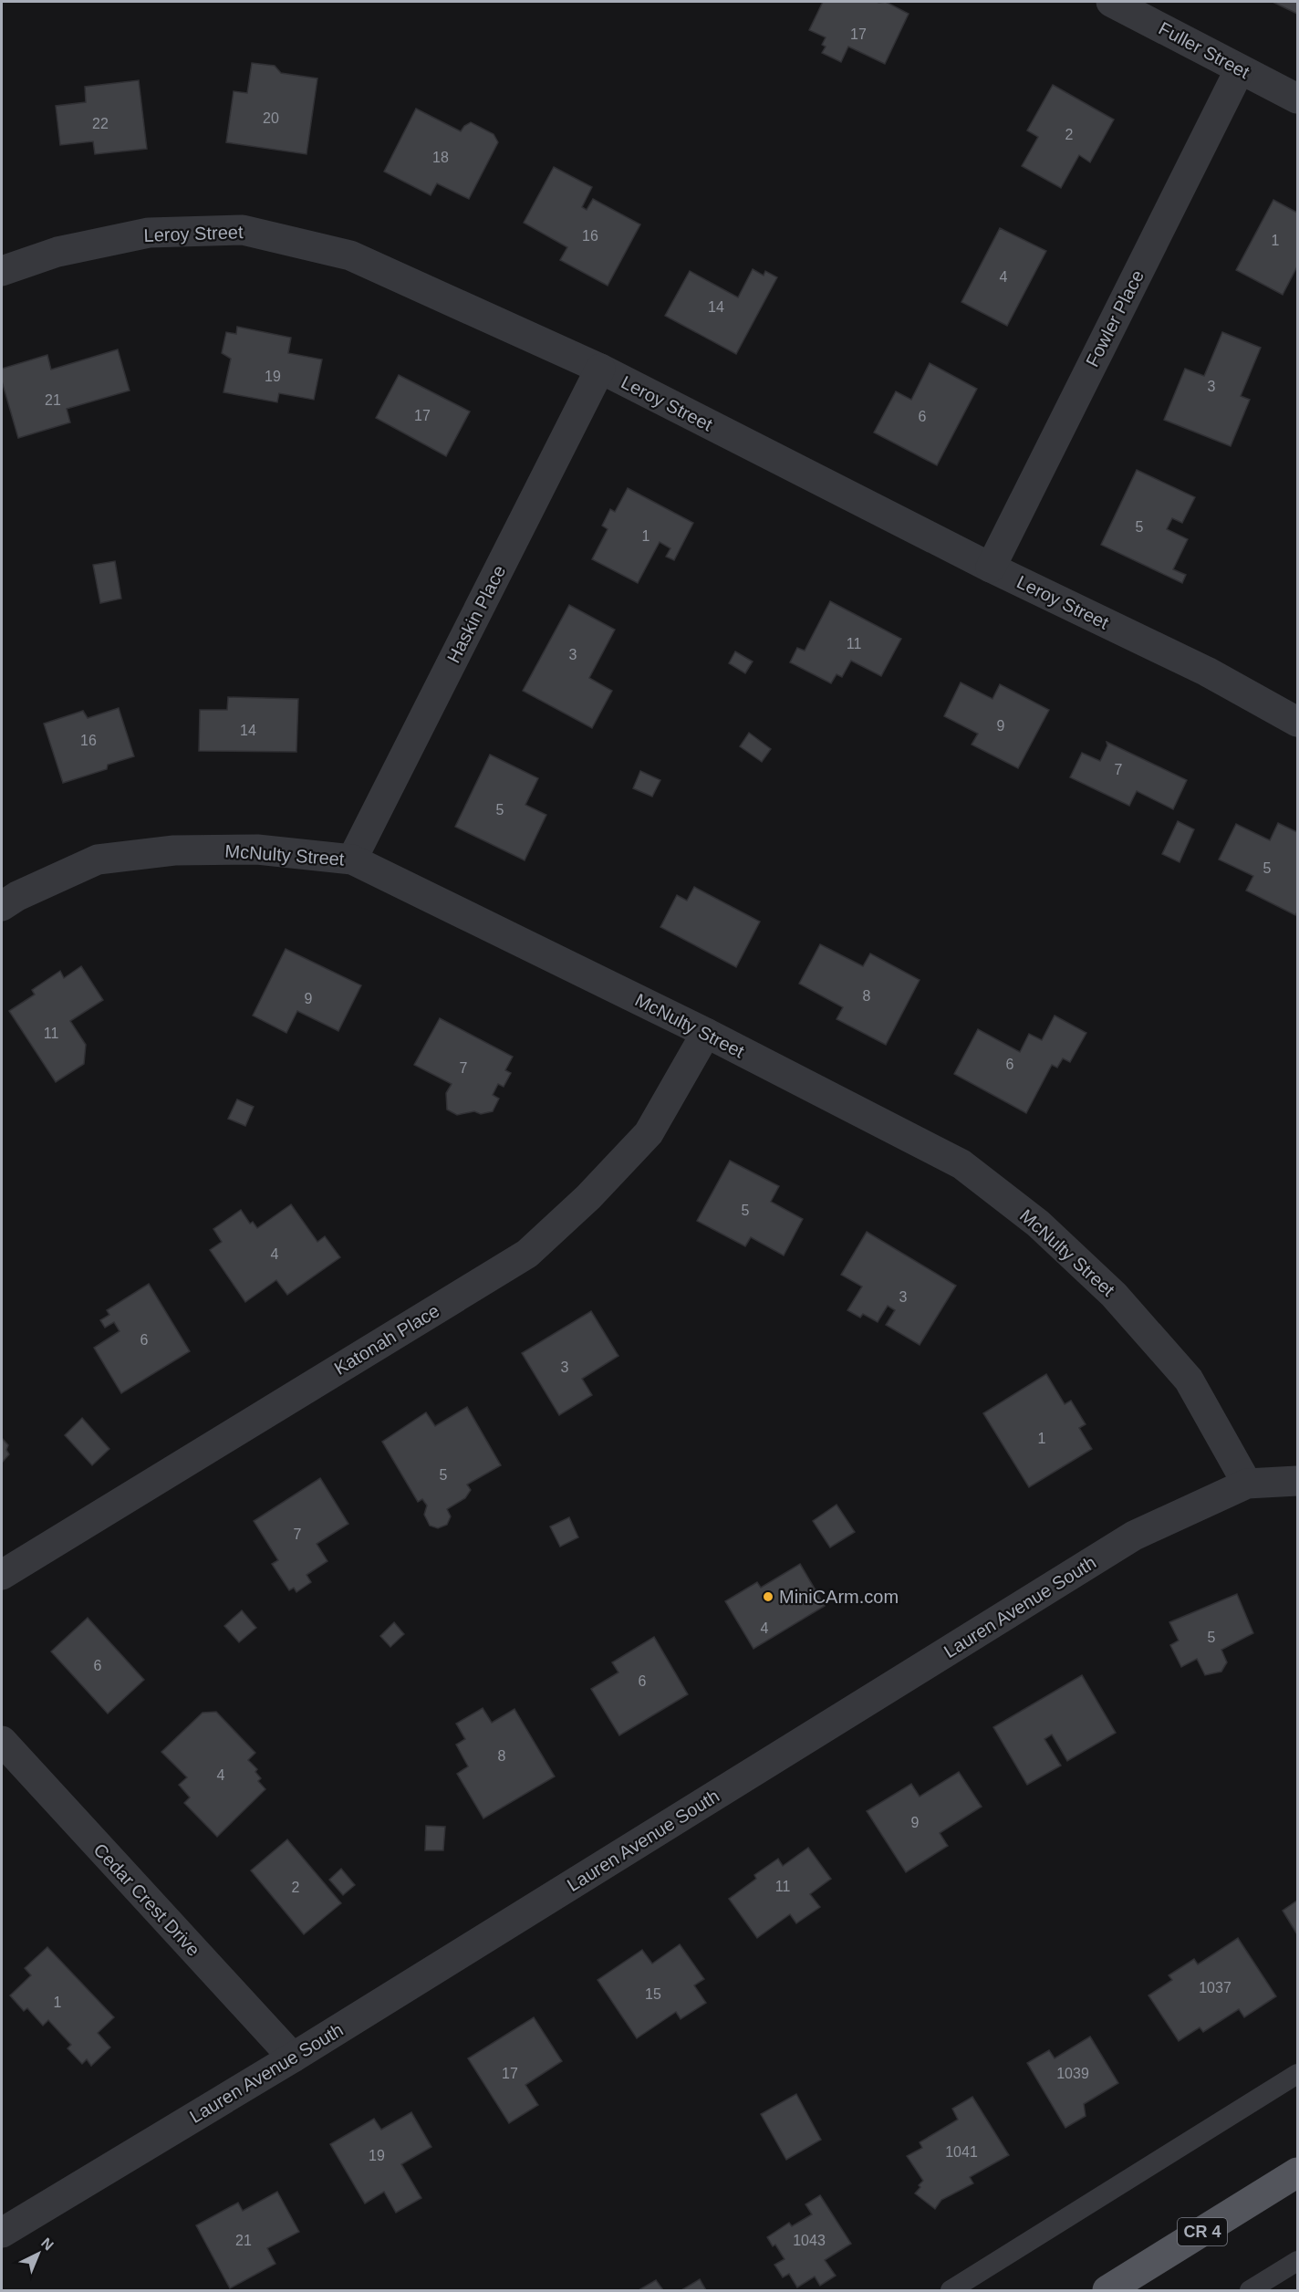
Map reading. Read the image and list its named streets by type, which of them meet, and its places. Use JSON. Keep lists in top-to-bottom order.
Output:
{
  "streets": {
    "main road": ["CR 4"],
    "street": [
      "Fuller Street",
      "Leroy Street",
      "Fowler Place",
      "Haskin Place",
      "McNulty Street",
      "Katonah Place",
      "Lauren Avenue South",
      "Cedar Crest Drive"
    ]
  },
  "crossings": [
    ["Fuller Street", "Fowler Place"],
    ["Leroy Street", "Fowler Place"],
    ["Leroy Street", "Haskin Place"],
    ["Haskin Place", "McNulty Street"],
    ["McNulty Street", "Katonah Place"],
    ["McNulty Street", "Lauren Avenue South"],
    ["Lauren Avenue South", "Cedar Crest Drive"]
  ],
  "places": ["MiniCArm.com"],
  "house_numbers": [
    "17",
    "20",
    "22",
    "2",
    "18",
    "16",
    "1",
    "4",
    "14",
    "19",
    "3",
    "21",
    "17",
    "6",
    "5",
    "1",
    "11",
    "3",
    "9",
    "14",
    "16",
    "7",
    "5",
    "5",
    "8",
    "9",
    "11",
    "6",
    "7",
    "5",
    "4",
    "3",
    "6",
    "3",
    "1",
    "5",
    "7",
    "4",
    "5",
    "6",
    "6",
    "8",
    "4",
    "9",
    "11",
    "2",
    "1037",
    "15",
    "1",
    "17",
    "1039",
    "1041",
    "19",
    "21",
    "1043"
  ],
  "north": "top right"
}
